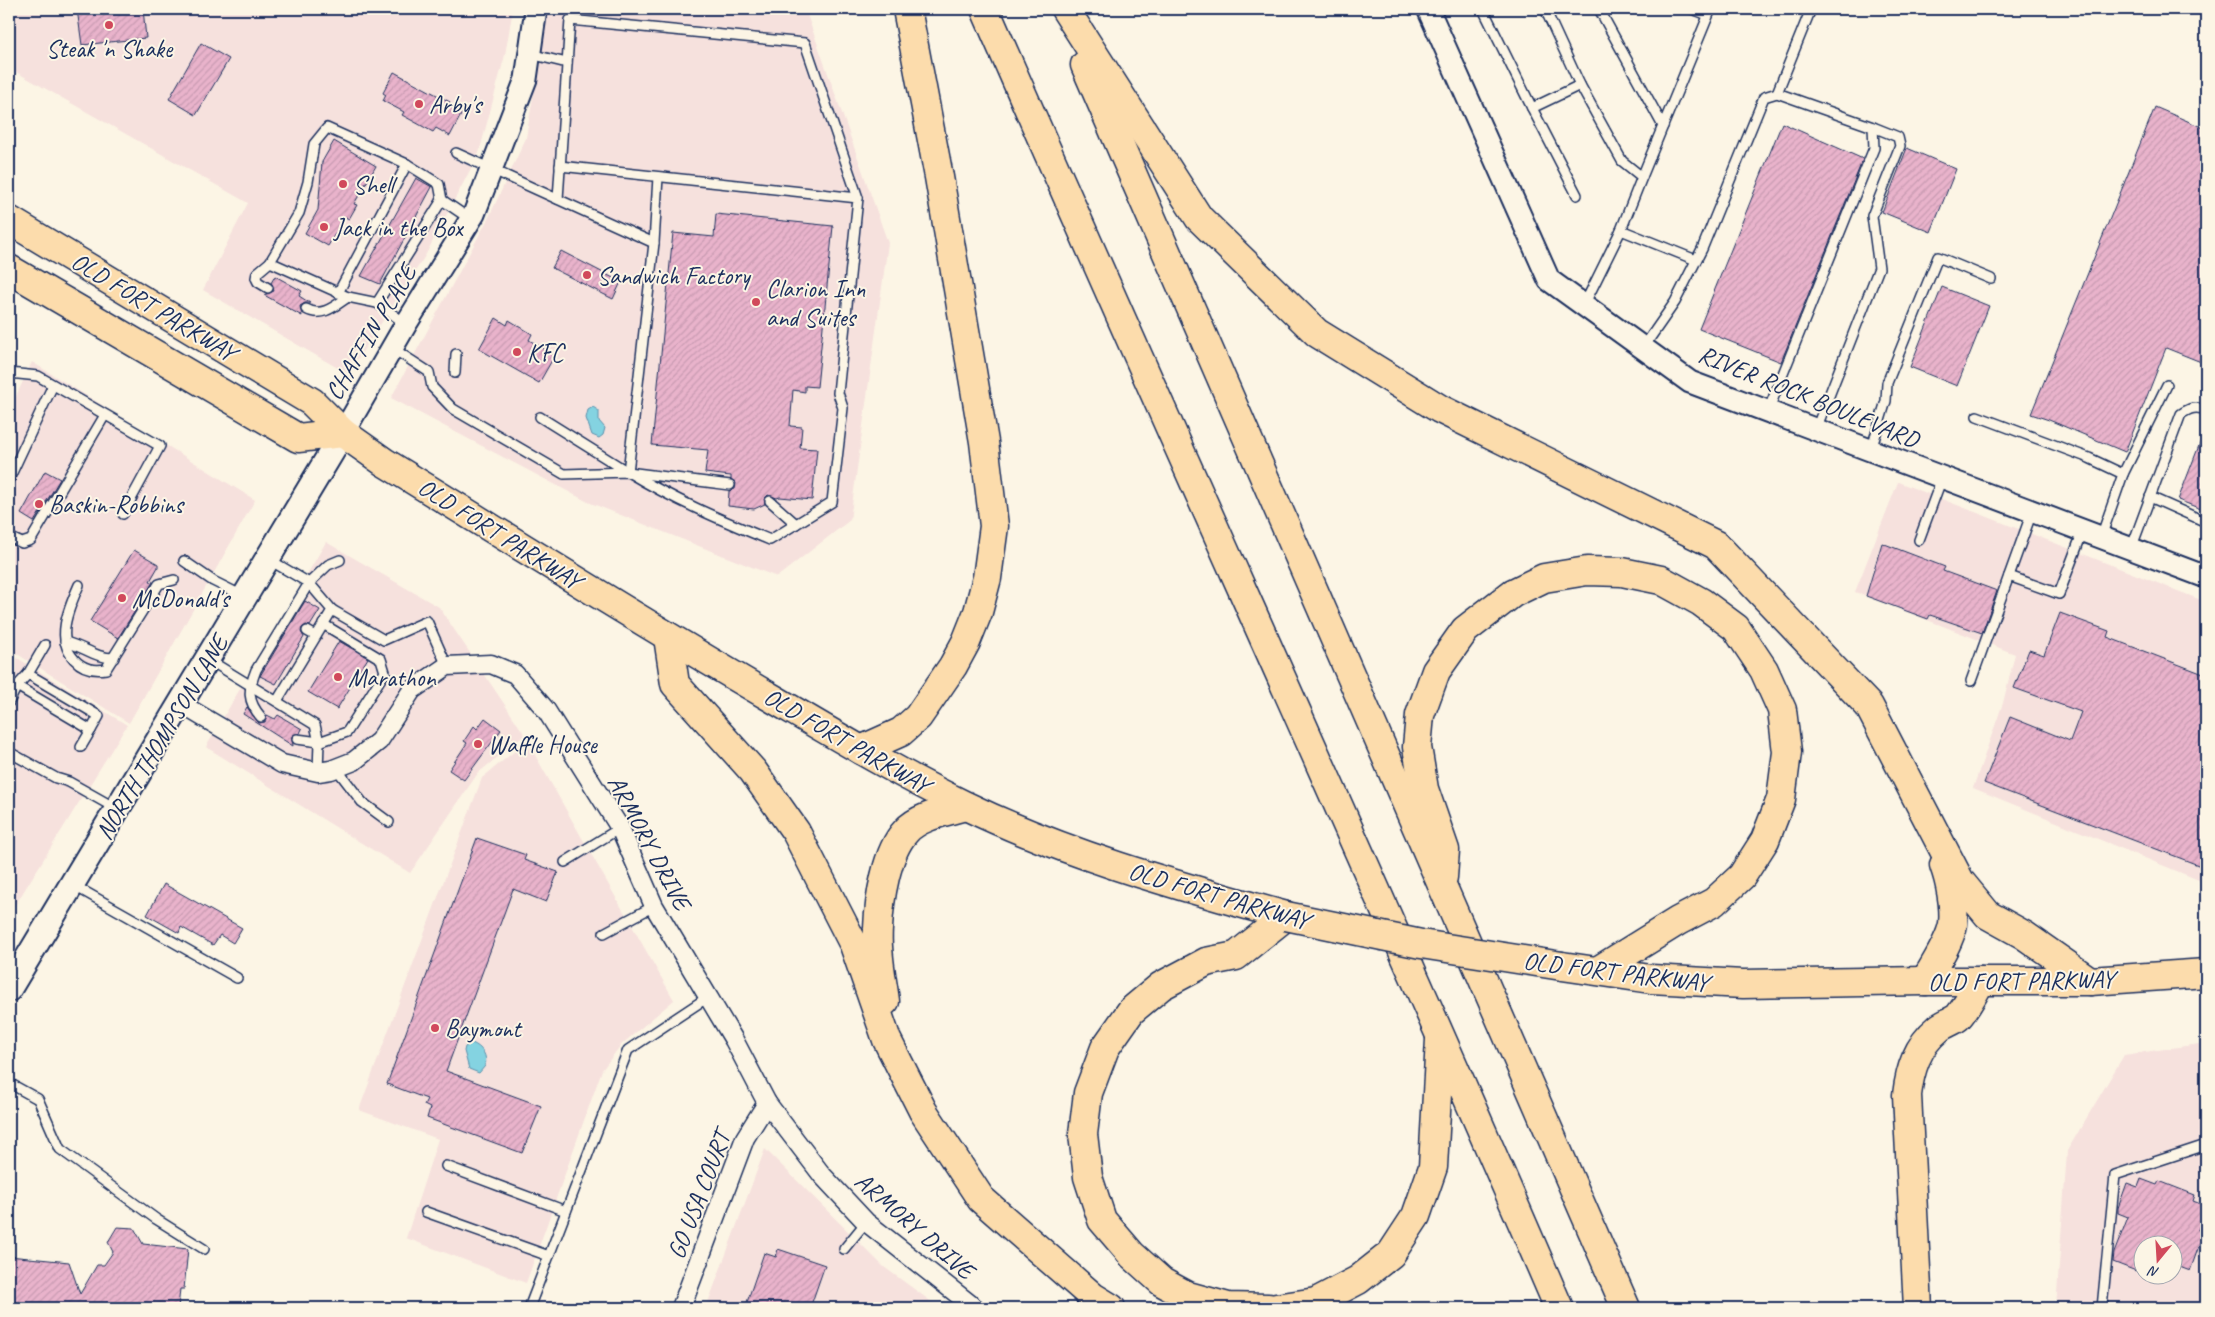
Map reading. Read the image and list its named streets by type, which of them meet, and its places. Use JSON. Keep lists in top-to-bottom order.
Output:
{
  "streets": {
    "main road": ["OLD FORT PARKWAY", "NORTH THOMPSON LANE"],
    "street": [
      "CHAFFIN PLACE",
      "RIVER ROCK BOULEVARD",
      "ARMORY DRIVE",
      "GO USA COURT"
    ]
  },
  "crossings": [
    ["OLD FORT PARKWAY", "CHAFFIN PLACE"],
    ["OLD FORT PARKWAY", "NORTH THOMPSON LANE"],
    ["CHAFFIN PLACE", "NORTH THOMPSON LANE"],
    ["ARMORY DRIVE", "GO USA COURT"]
  ],
  "places": [
    "Steak 'n Shake",
    "Arby's",
    "Shell",
    "Jack in the Box",
    "Sandwich Factory",
    "Clarion Inn and Suites",
    "KFC",
    "Baskin-Robbins",
    "McDonald's",
    "Marathon",
    "Waffle House",
    "Baymont"
  ],
  "north": "bottom"
}
